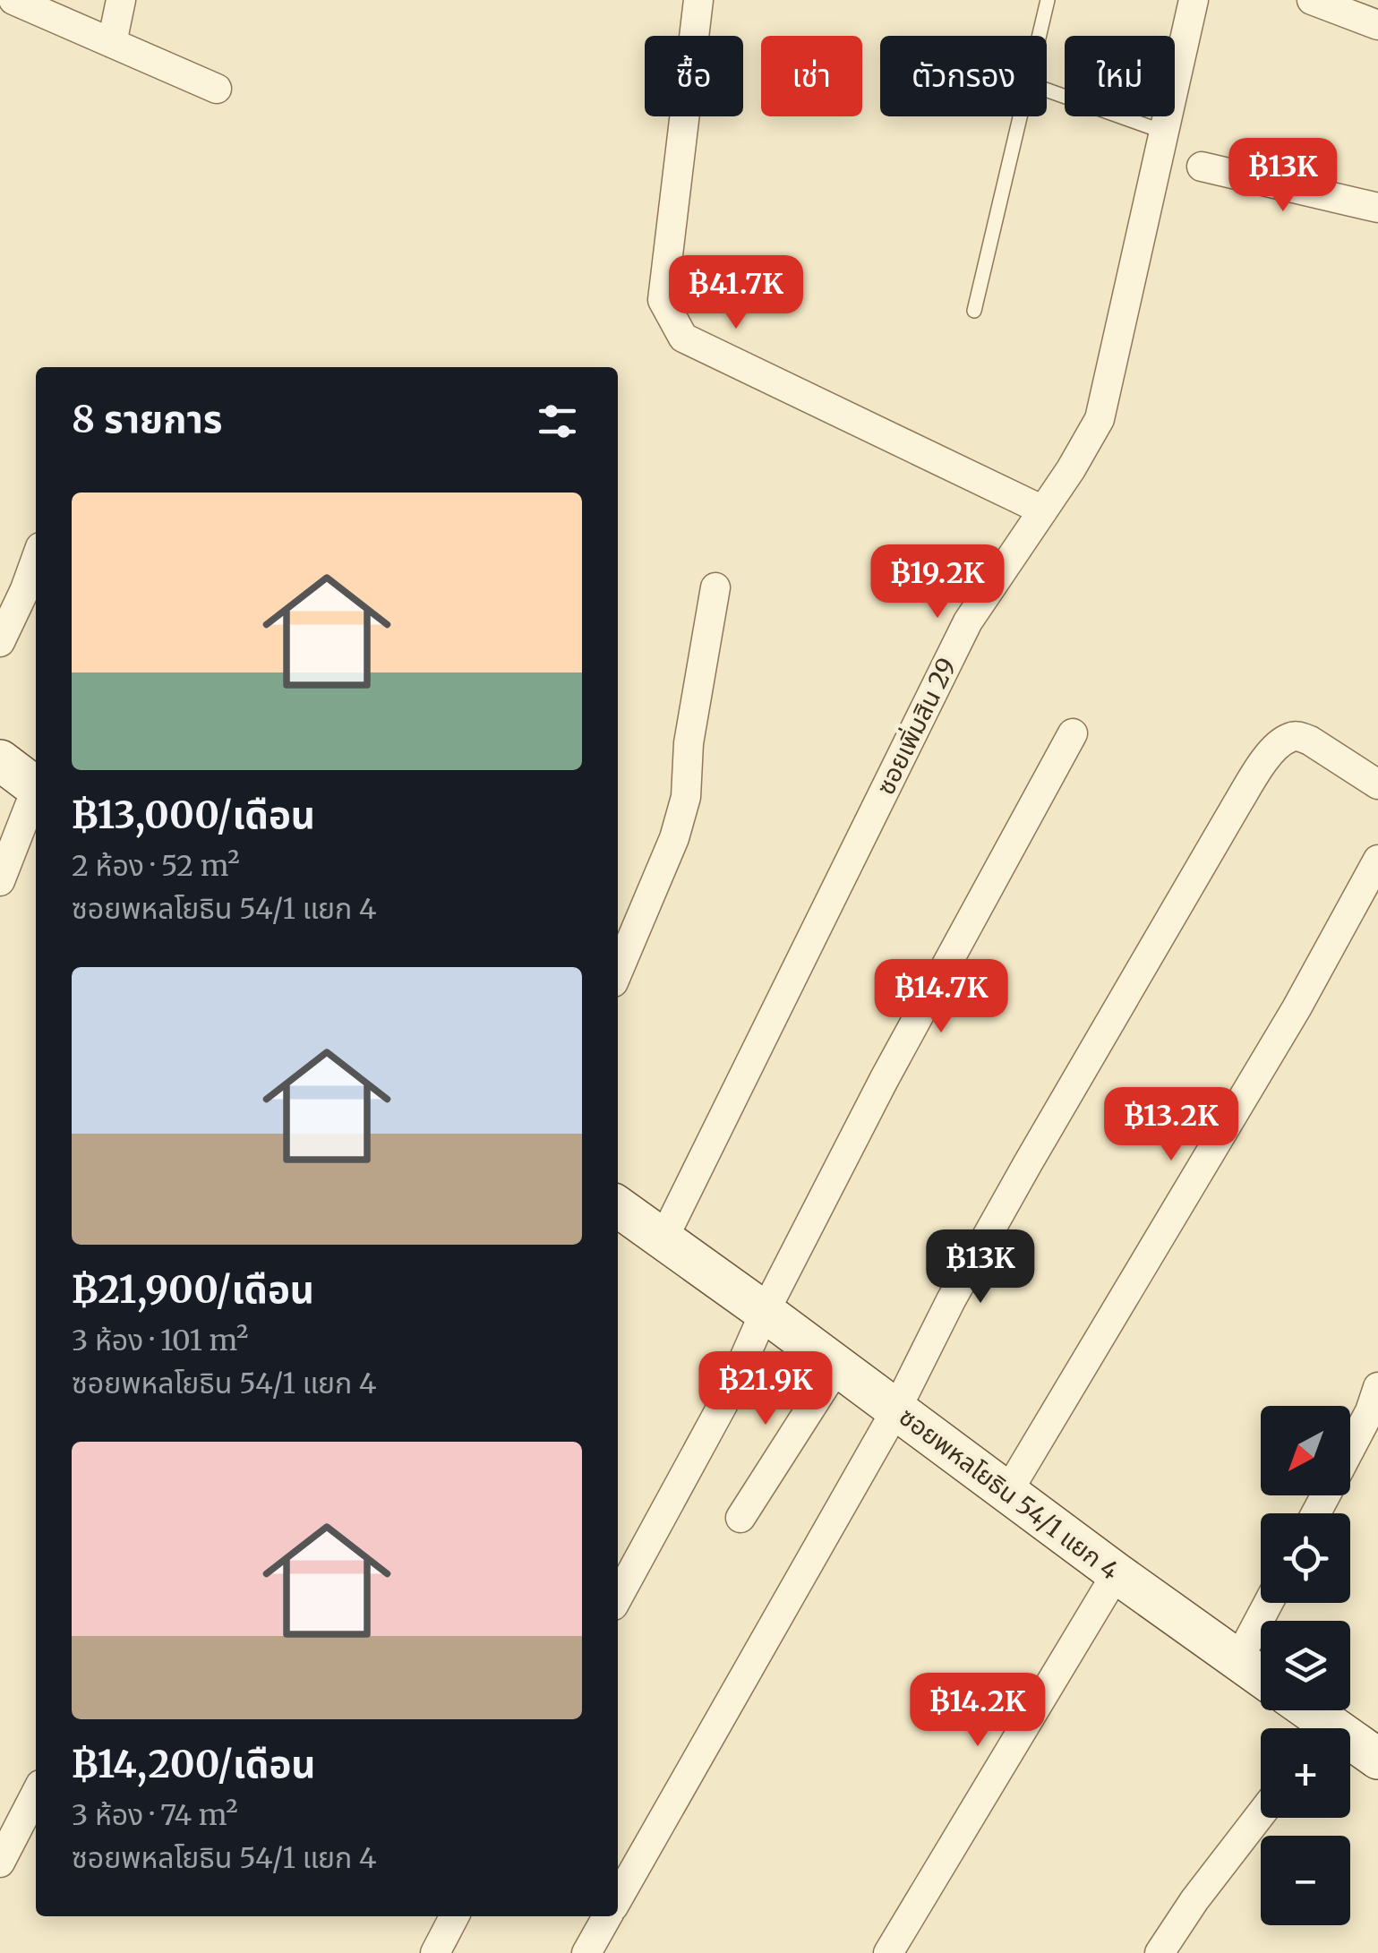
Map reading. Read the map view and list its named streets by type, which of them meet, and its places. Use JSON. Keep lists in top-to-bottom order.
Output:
{
  "streets": {
    "street": ["ซอยเพิ่มสิน 29", "ซอยพหลโยธิน 54/1 แยก 4"]
  },
  "crossings": [
    ["ซอยเพิ่มสิน 29", "ซอยพหลโยธิน 54/1 แยก 4"]
  ],
  "north": "bottom left",
  "page": {
    "chip": [
      "ซื้อ",
      "เช่า",
      "ตัวกรอง",
      "ใหม่"
    ],
    "price": [
      "฿13K",
      "฿41.7K",
      "฿19.2K",
      "฿14.7K",
      "฿13.2K",
      "฿13K",
      "฿21.9K",
      "฿14.2K"
    ],
    "heading": "8 รายการ",
    "list": [
      {
        "name": "฿13,000/เดือน",
        "note": "2 ห้อง · 52 m² · ซอยพหลโยธิน 54/1 แยก 4"
      },
      {
        "name": "฿21,900/เดือน",
        "note": "3 ห้อง · 101 m² · ซอยพหลโยธิน 54/1 แยก 4"
      },
      {
        "name": "฿14,200/เดือน",
        "note": "3 ห้อง · 74 m² · ซอยพหลโยธิน 54/1 แยก 4"
      }
    ],
    "map_buttons": ["+", "−"]
  }
}
